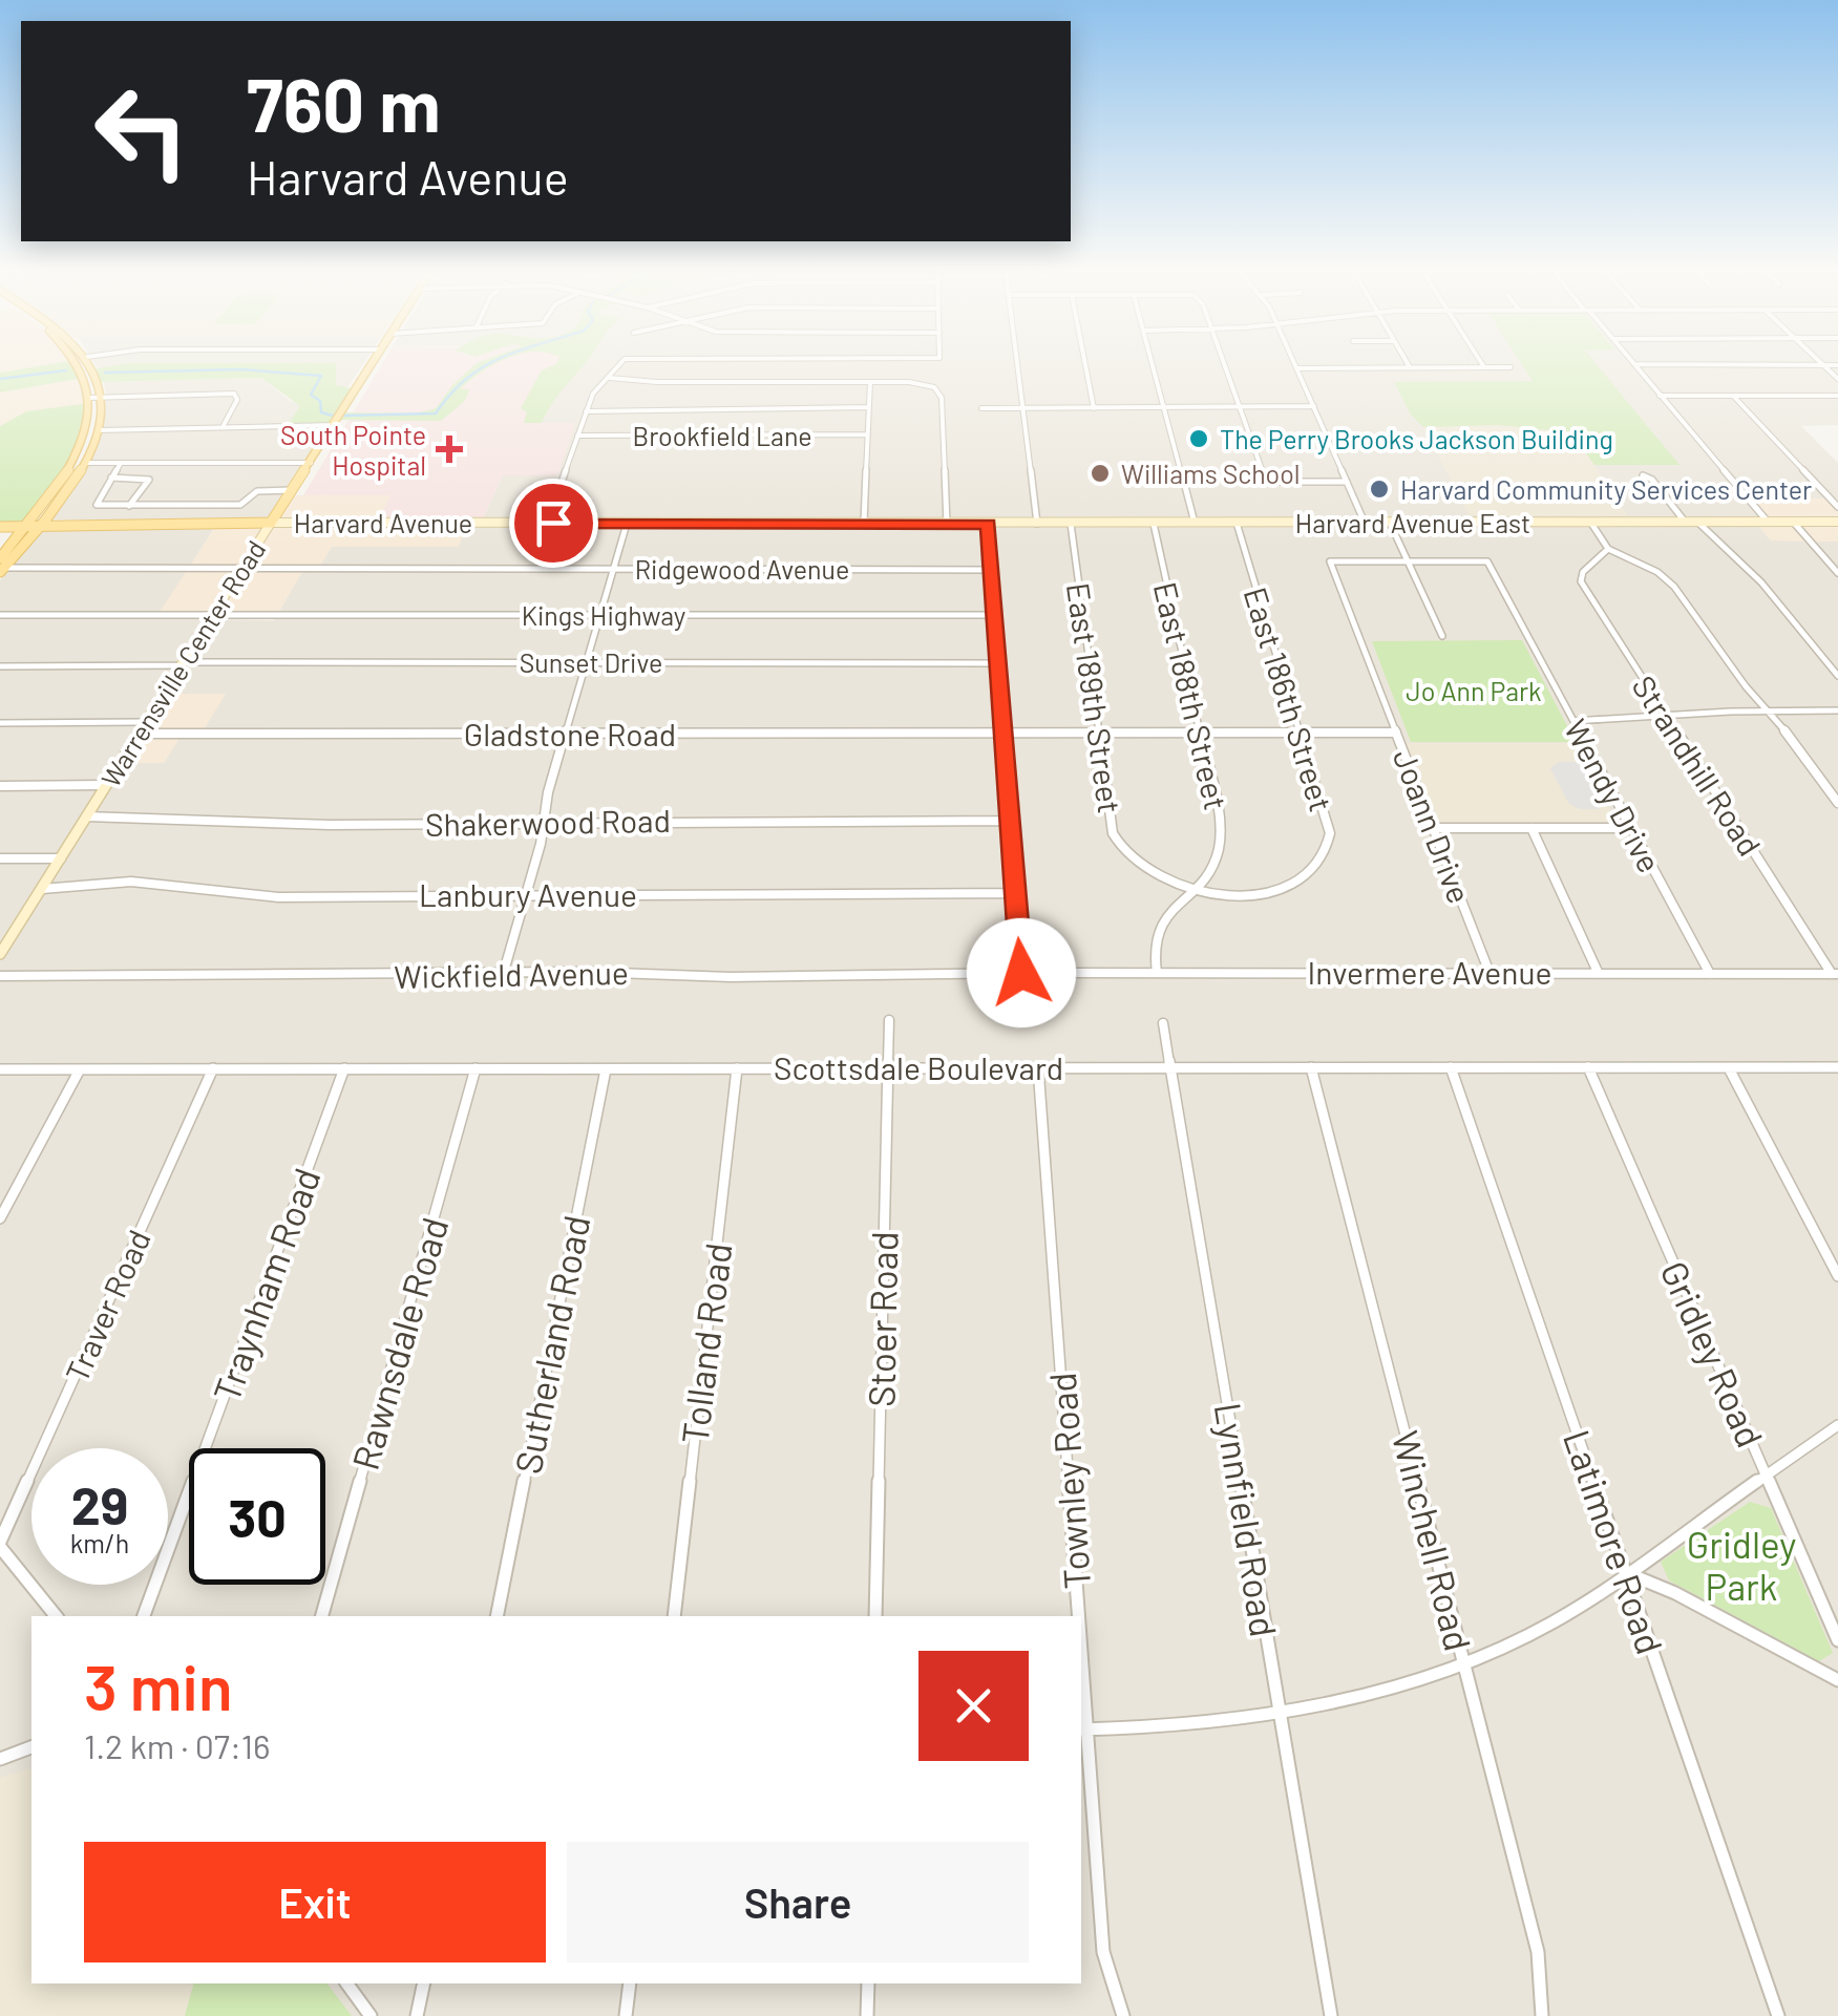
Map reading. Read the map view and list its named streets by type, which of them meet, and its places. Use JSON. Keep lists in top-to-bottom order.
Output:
{
  "streets": {
    "main road": ["Harvard Avenue", "Harvard Avenue East", "Warrensville Center Road"],
    "street": [
      "Brookfield Lane",
      "Ridgewood Avenue",
      "Kings Highway",
      "Sunset Drive",
      "East 188th Street",
      "East 189th Street",
      "East 186th Street",
      "Gladstone Road",
      "Strandhill Road",
      "Wendy Drive",
      "Shakerwood Road",
      "Joann Drive",
      "Lanbury Avenue",
      "Invermere Avenue",
      "Wickfield Avenue",
      "Scottsdale Boulevard",
      "Traynham Road",
      "Traver Road",
      "Stoer Road",
      "Rawnsdale Road",
      "Tolland Road",
      "Sutherland Road",
      "Gridley Road",
      "Townley Road",
      "Lynnfield Road",
      "Winchell Road",
      "Latimore Road"
    ]
  },
  "crossings": [
    ["Harvard Avenue", "Harvard Avenue East"],
    ["Harvard Avenue", "Warrensville Center Road"],
    ["Harvard Avenue East", "East 188th Street"],
    ["Harvard Avenue East", "East 189th Street"],
    ["Harvard Avenue East", "East 186th Street"],
    ["Ridgewood Avenue", "Warrensville Center Road"],
    ["Kings Highway", "Warrensville Center Road"],
    ["Sunset Drive", "Warrensville Center Road"],
    ["Warrensville Center Road", "Gladstone Road"],
    ["Warrensville Center Road", "Shakerwood Road"],
    ["Warrensville Center Road", "Lanbury Avenue"],
    ["East 188th Street", "East 189th Street"],
    ["East 188th Street", "East 186th Street"],
    ["East 188th Street", "Gladstone Road"],
    ["East 188th Street", "Invermere Avenue"],
    ["East 189th Street", "East 186th Street"],
    ["East 189th Street", "Gladstone Road"],
    ["East 186th Street", "Gladstone Road"],
    ["Gladstone Road", "Joann Drive"],
    ["Strandhill Road", "Invermere Avenue"],
    ["Wendy Drive", "Joann Drive"],
    ["Wendy Drive", "Invermere Avenue"],
    ["Joann Drive", "Invermere Avenue"],
    ["Invermere Avenue", "Wickfield Avenue"],
    ["Scottsdale Boulevard", "Traynham Road"],
    ["Scottsdale Boulevard", "Traver Road"],
    ["Scottsdale Boulevard", "Stoer Road"],
    ["Scottsdale Boulevard", "Rawnsdale Road"],
    ["Scottsdale Boulevard", "Tolland Road"],
    ["Scottsdale Boulevard", "Sutherland Road"],
    ["Scottsdale Boulevard", "Gridley Road"],
    ["Scottsdale Boulevard", "Townley Road"],
    ["Scottsdale Boulevard", "Lynnfield Road"],
    ["Scottsdale Boulevard", "Winchell Road"],
    ["Scottsdale Boulevard", "Latimore Road"]
  ],
  "parks": ["Jo Ann Park", "Gridley Park"],
  "places": {
    "other": ["The Perry Brooks Jackson Building", "Williams School", "Harvard Community Services Center"],
    "health": ["South Pointe Hospital"]
  },
  "page": {
    "turn": ["760 m", "Harvard Avenue"],
    "speed": "29 km/h",
    "limit": "30",
    "heading": ["3 min", "1.2 km · 07:16"],
    "buttons": ["Exit", "Share"]
  }
}
